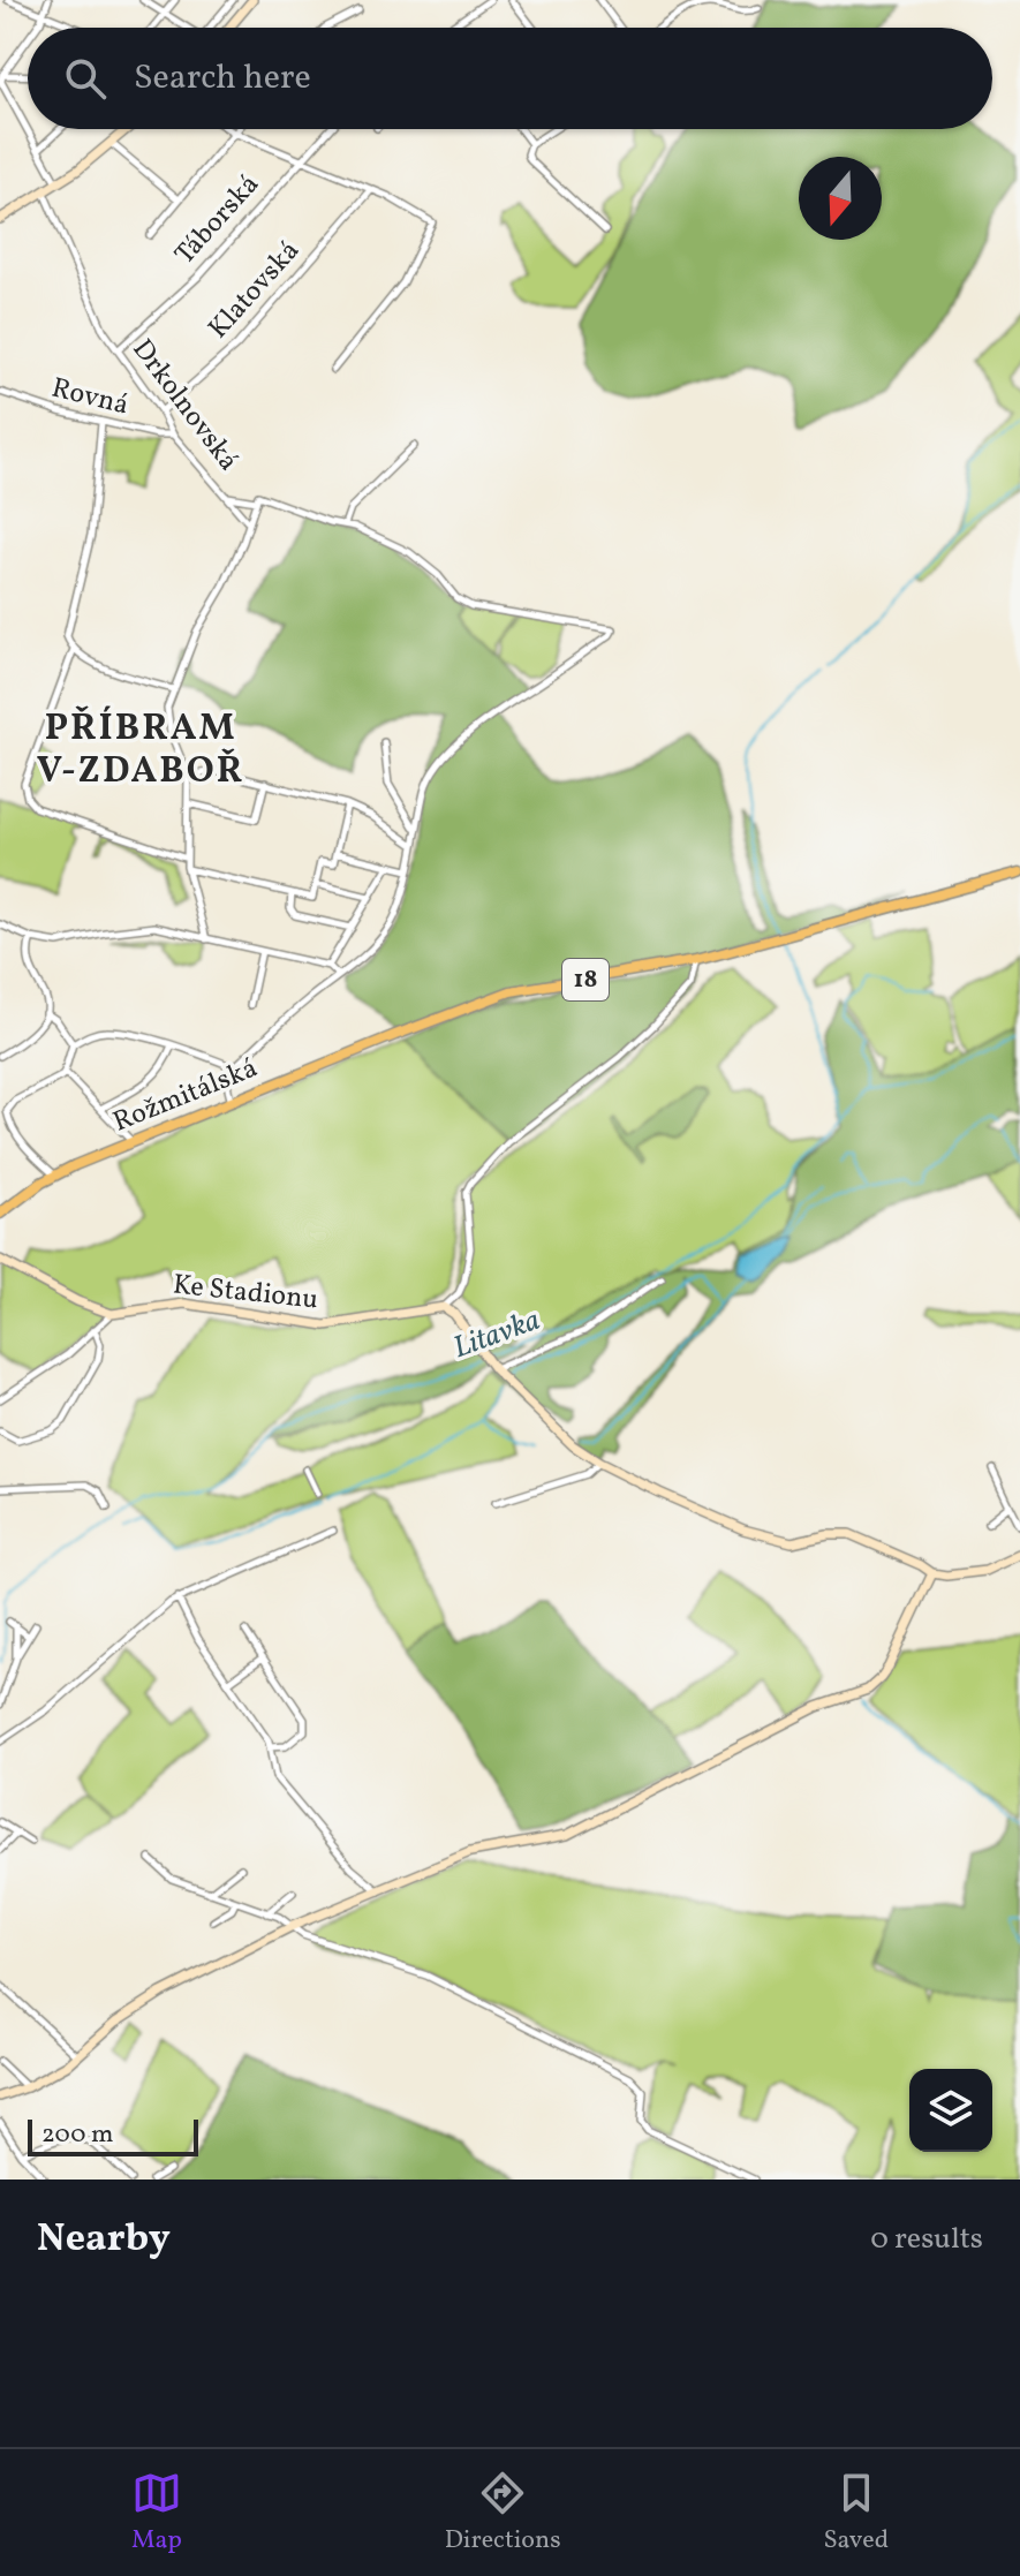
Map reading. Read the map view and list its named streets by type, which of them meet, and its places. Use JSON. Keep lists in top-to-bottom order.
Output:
{
  "streets": {
    "main road": ["18", "Rožmitálská"],
    "street": [
      "Táborská",
      "Klatovská",
      "Rovná",
      "Drkolnovská",
      "Ke Stadionu"
    ]
  },
  "crossings": [
    ["Táborská", "Drkolnovská"],
    ["Klatovská", "Drkolnovská"],
    ["Rovná", "Drkolnovská"],
    ["18", "Rožmitálská"]
  ],
  "districts": ["PŘÍBRAM V-ZDABOŘ"],
  "water": ["Litavka"],
  "scale_bar": "200 m",
  "north": "bottom",
  "page": {
    "search": "Search here",
    "scale": "200 m",
    "heading": ["Nearby", "0 results"],
    "nav": ["Map", "Directions", "Saved"]
  }
}
